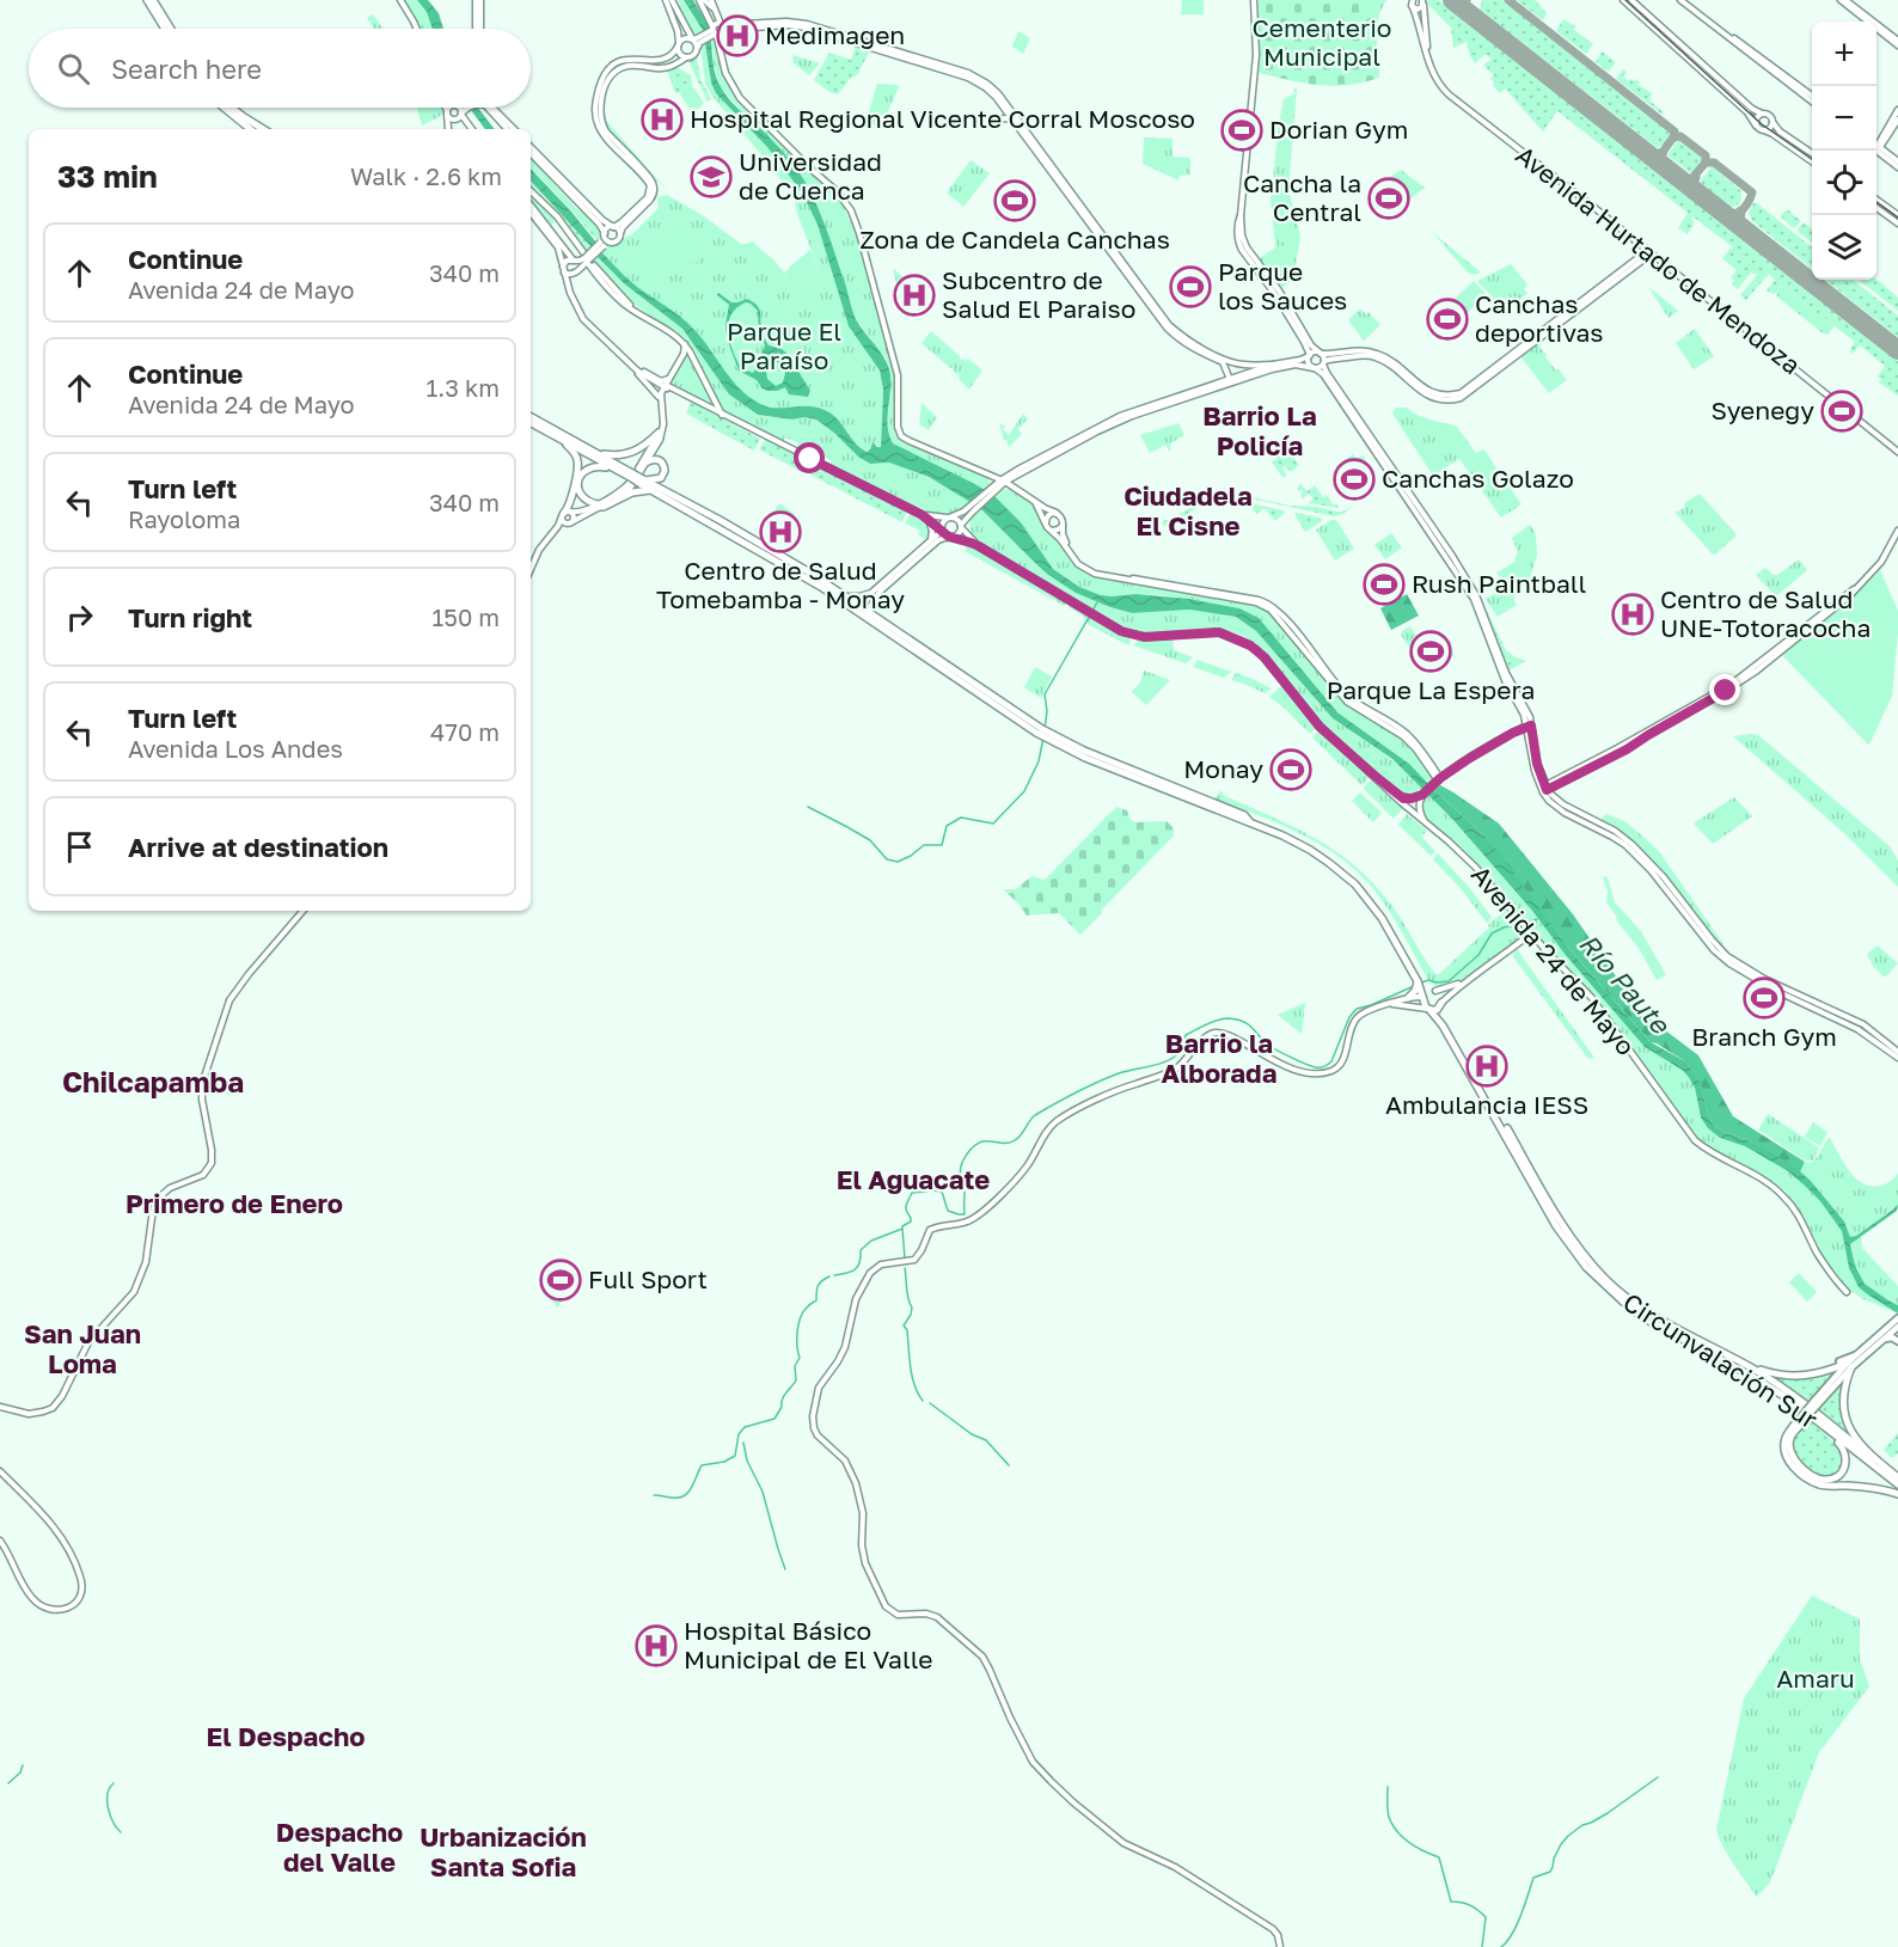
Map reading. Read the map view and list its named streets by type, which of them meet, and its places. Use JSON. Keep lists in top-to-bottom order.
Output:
{
  "streets": {
    "highway": ["Circunvalación Sur"],
    "main road": ["Avenida Hurtado de Mendoza", "Avenida 24 de Mayo"]
  },
  "districts": [
    "Barrio La Policía",
    "Ciudadela El Cisne",
    "Barrio la Alborada",
    "Chilcapamba",
    "El Aguacate",
    "Primero de Enero",
    "San Juan Loma",
    "El Despacho",
    "Despacho del Valle",
    "Urbanización Santa Sofia"
  ],
  "water": ["Río Paute"],
  "parks": ["Cementerio Municipal", "Parque El Paraíso", "Amaru"],
  "places": {
    "hospital": [
      "Medimagen",
      "Hospital Regional Vicente Corral Moscoso",
      "Subcentro de Salud El Paraiso",
      "Centro de Salud Tomebamba - Monay",
      "Centro de Salud UNE-Totoracocha",
      "Ambulancia IESS",
      "Hospital Básico Municipal de El Valle"
    ],
    "sports": [
      "Dorian Gym",
      "Cancha la Central",
      "Zona de Candela Canchas",
      "Parque los Sauces",
      "Canchas deportivas",
      "Syenegy",
      "Canchas Golazo",
      "Rush Paintball",
      "Parque La Espera",
      "Monay",
      "Branch Gym",
      "Full Sport"
    ],
    "school or university": ["Universidad de Cuenca"]
  },
  "page": {
    "map_buttons": ["+", "−"],
    "search": "Search here",
    "heading": ["33 min", "Walk · 2.6 km"],
    "list": [
      ["Continue", "Avenida 24 de Mayo", "340 m"],
      ["Continue", "Avenida 24 de Mayo", "1.3 km"],
      ["Turn left", "Rayoloma", "340 m"],
      ["Turn right", "150 m"],
      ["Turn left", "Avenida Los Andes", "470 m"],
      "Arrive at destination"
    ]
  }
}
